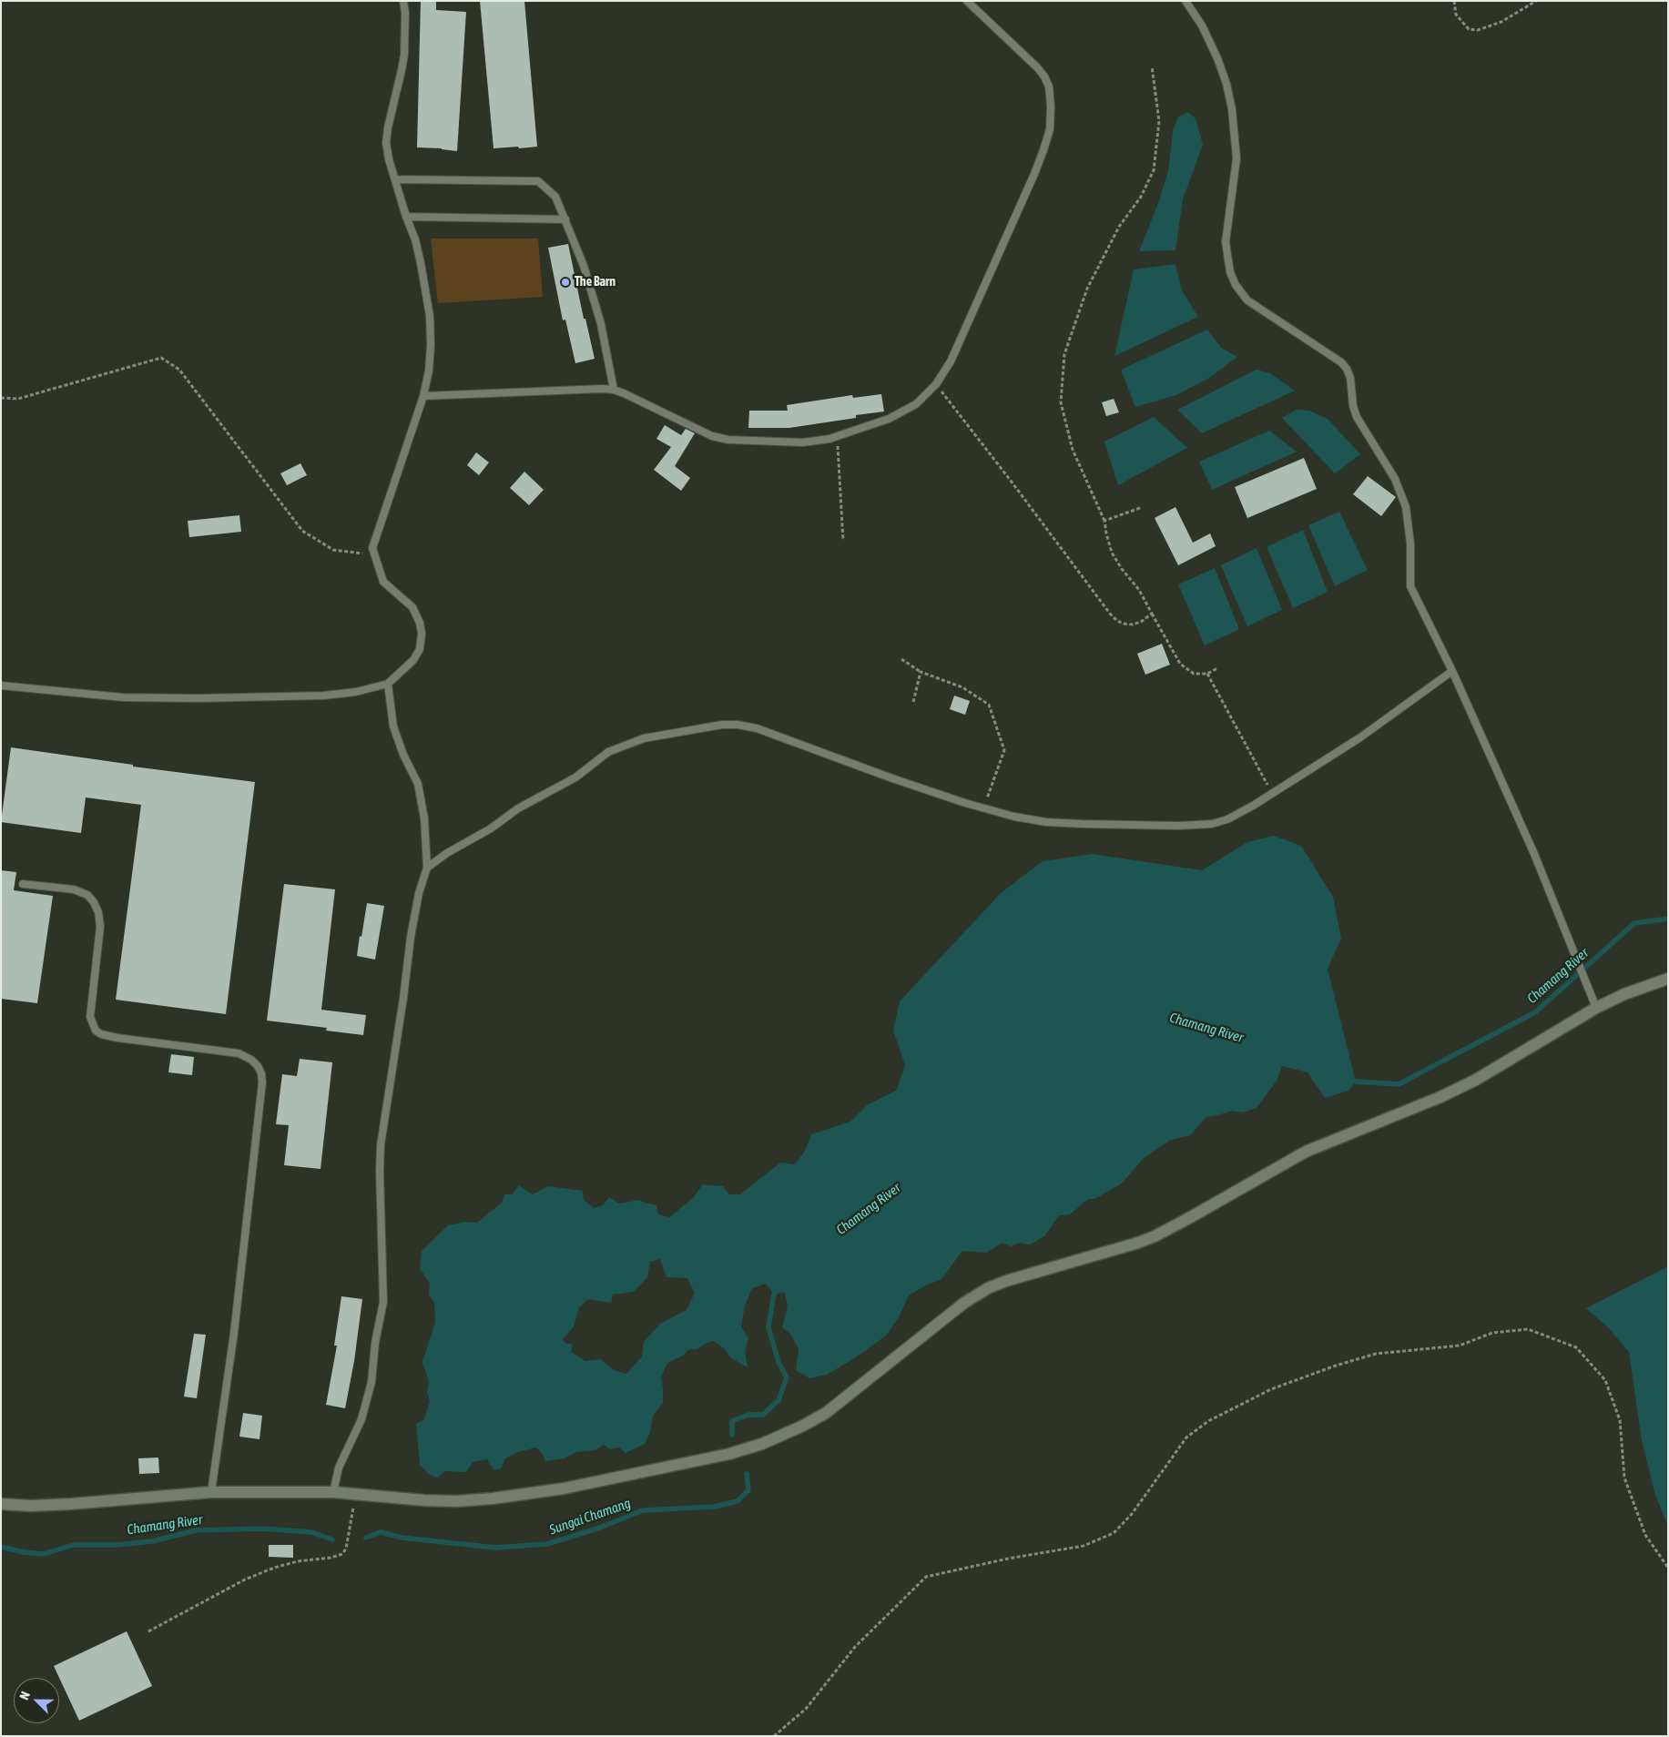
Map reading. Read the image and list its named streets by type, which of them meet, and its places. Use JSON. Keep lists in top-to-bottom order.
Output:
{
  "water": ["Chamang River", "Sungai Chamang"],
  "places": ["The Barn"],
  "north": "top left"
}
